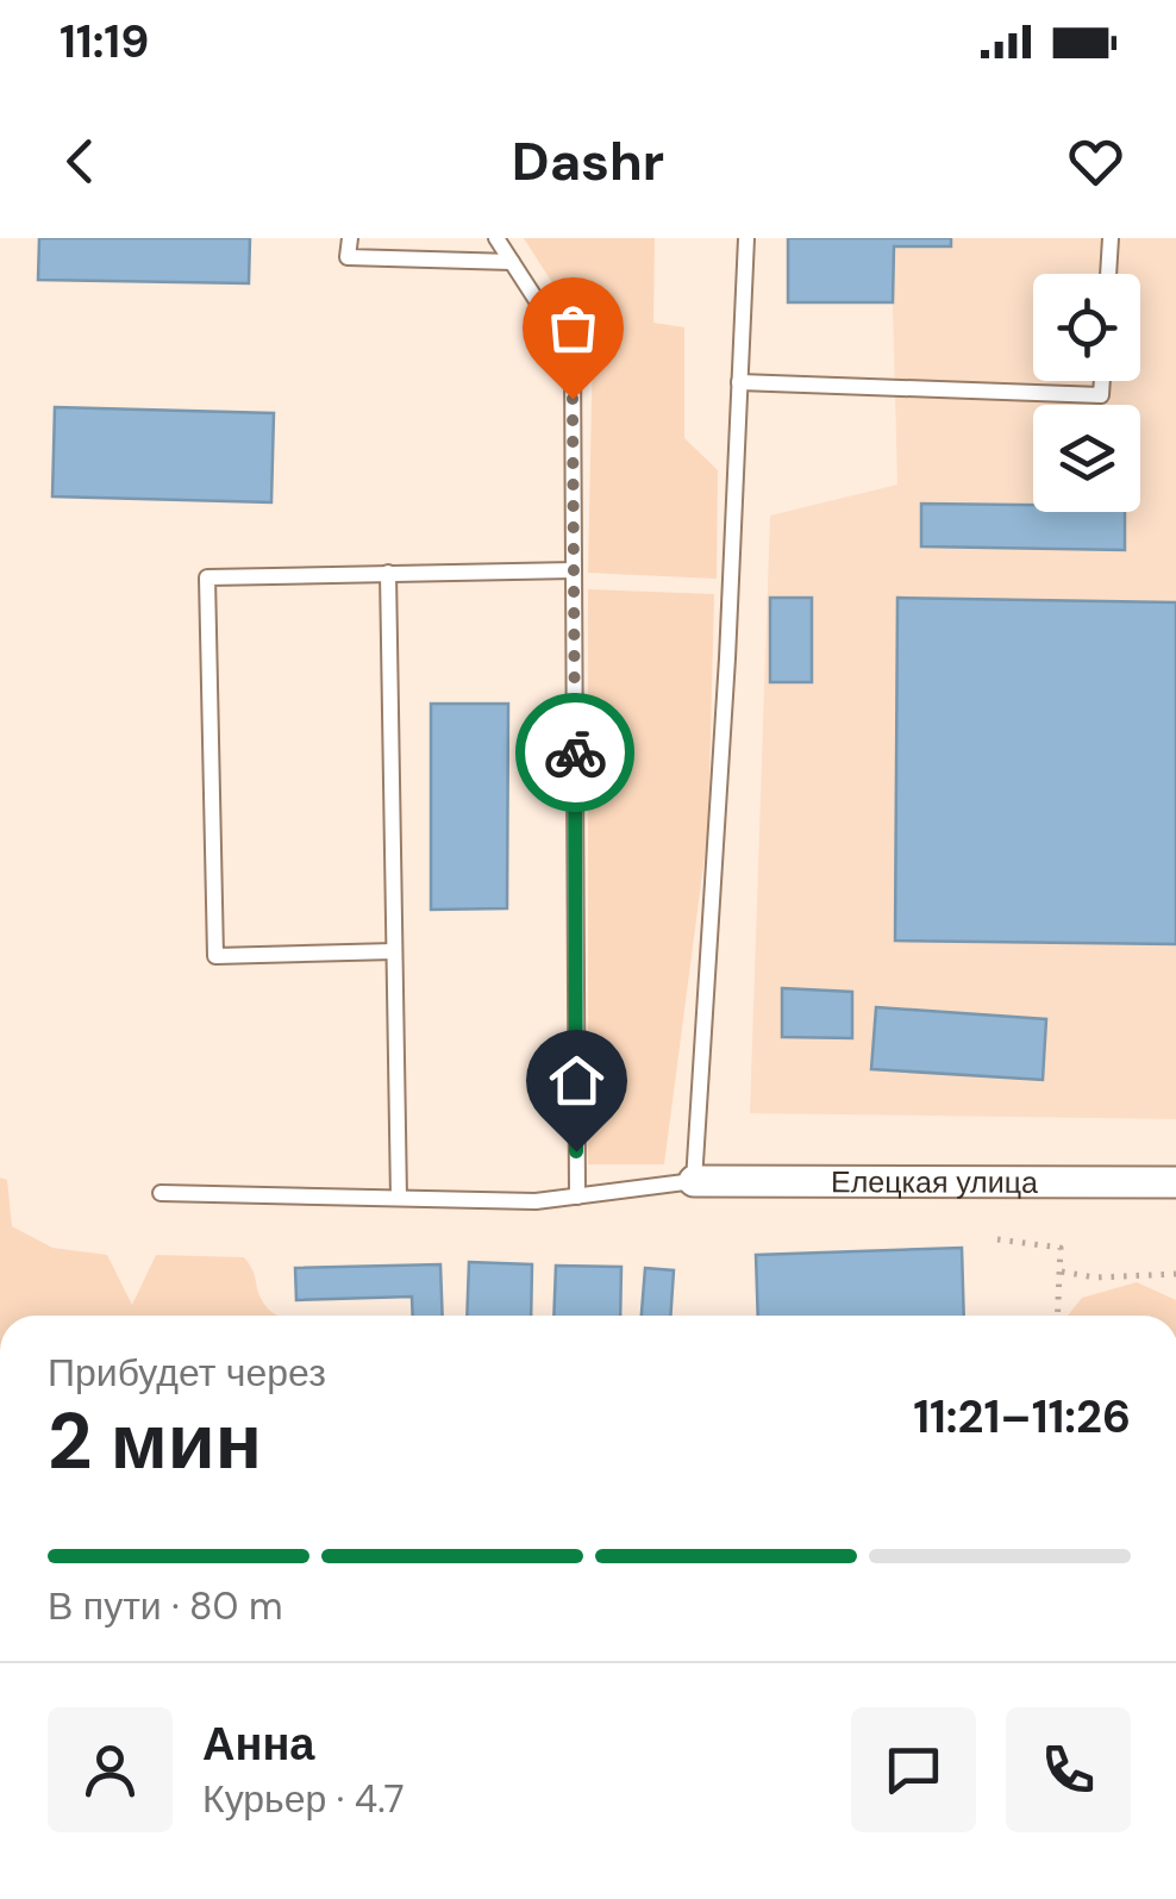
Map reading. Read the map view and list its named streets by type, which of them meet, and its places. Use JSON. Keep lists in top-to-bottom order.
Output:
{
  "streets": {
    "street": ["Елецкая улица"]
  },
  "page": {
    "status": "11:19",
    "header": "Dashr",
    "heading": ["2 мин", "Прибудет через", "11:21–11:26"],
    "panel": ["Анна", "Курьер · 4.7"],
    "bar": "В пути · 80 m"
  }
}
